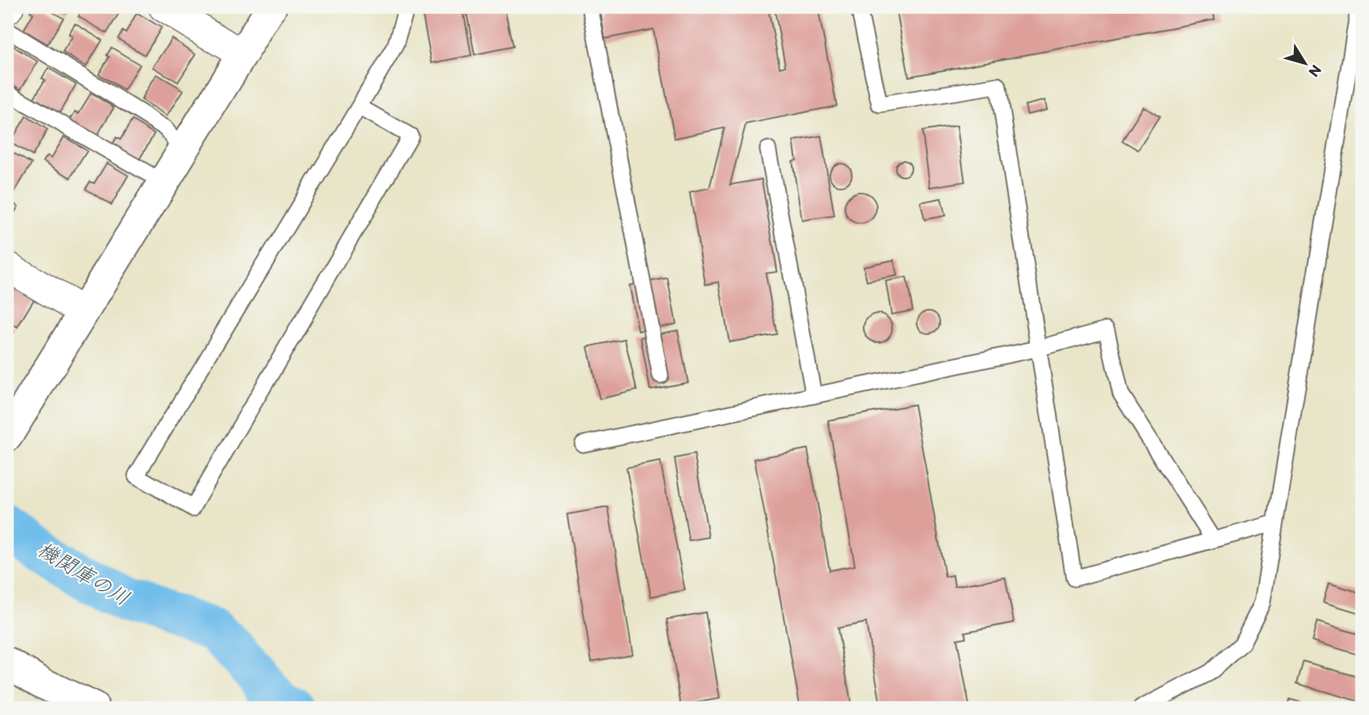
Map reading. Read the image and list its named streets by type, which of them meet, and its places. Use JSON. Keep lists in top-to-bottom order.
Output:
{
  "water": ["機関庫の川"],
  "north": "bottom right"
}
